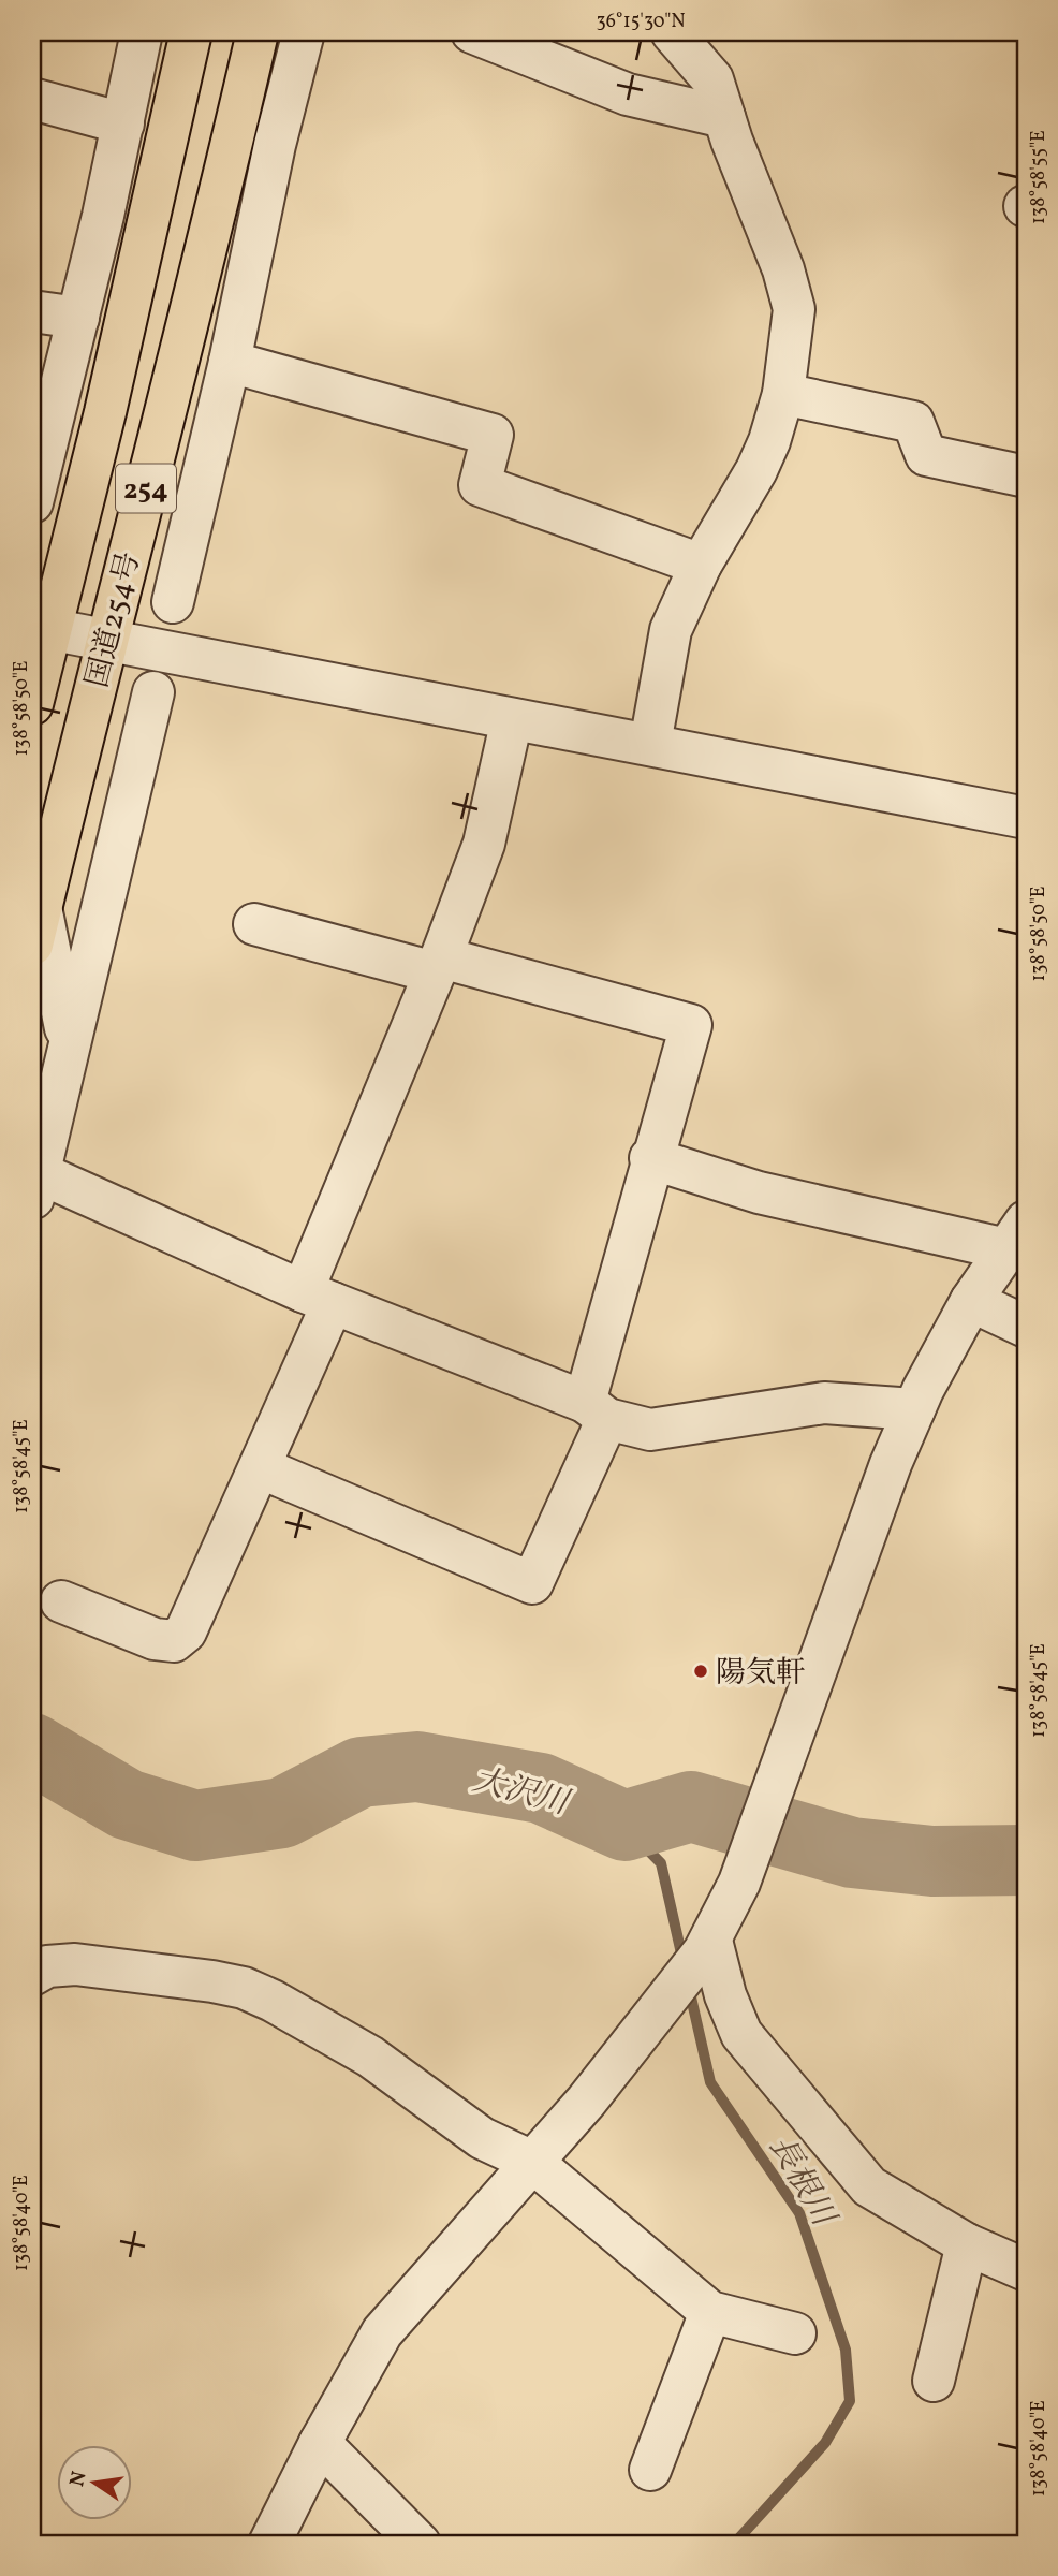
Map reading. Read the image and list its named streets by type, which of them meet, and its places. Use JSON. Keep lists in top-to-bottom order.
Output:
{
  "streets": {
    "highway": ["254", "国道254号"]
  },
  "water": ["大沢川", "長根川"],
  "places": ["陽気軒"],
  "north": "left",
  "coordinates": [
    "36°15'30\"N",
    "138°58'55\"E",
    "138°58'50\"E",
    "138°58'45\"E",
    "138°58'40\"E"
  ]
}
